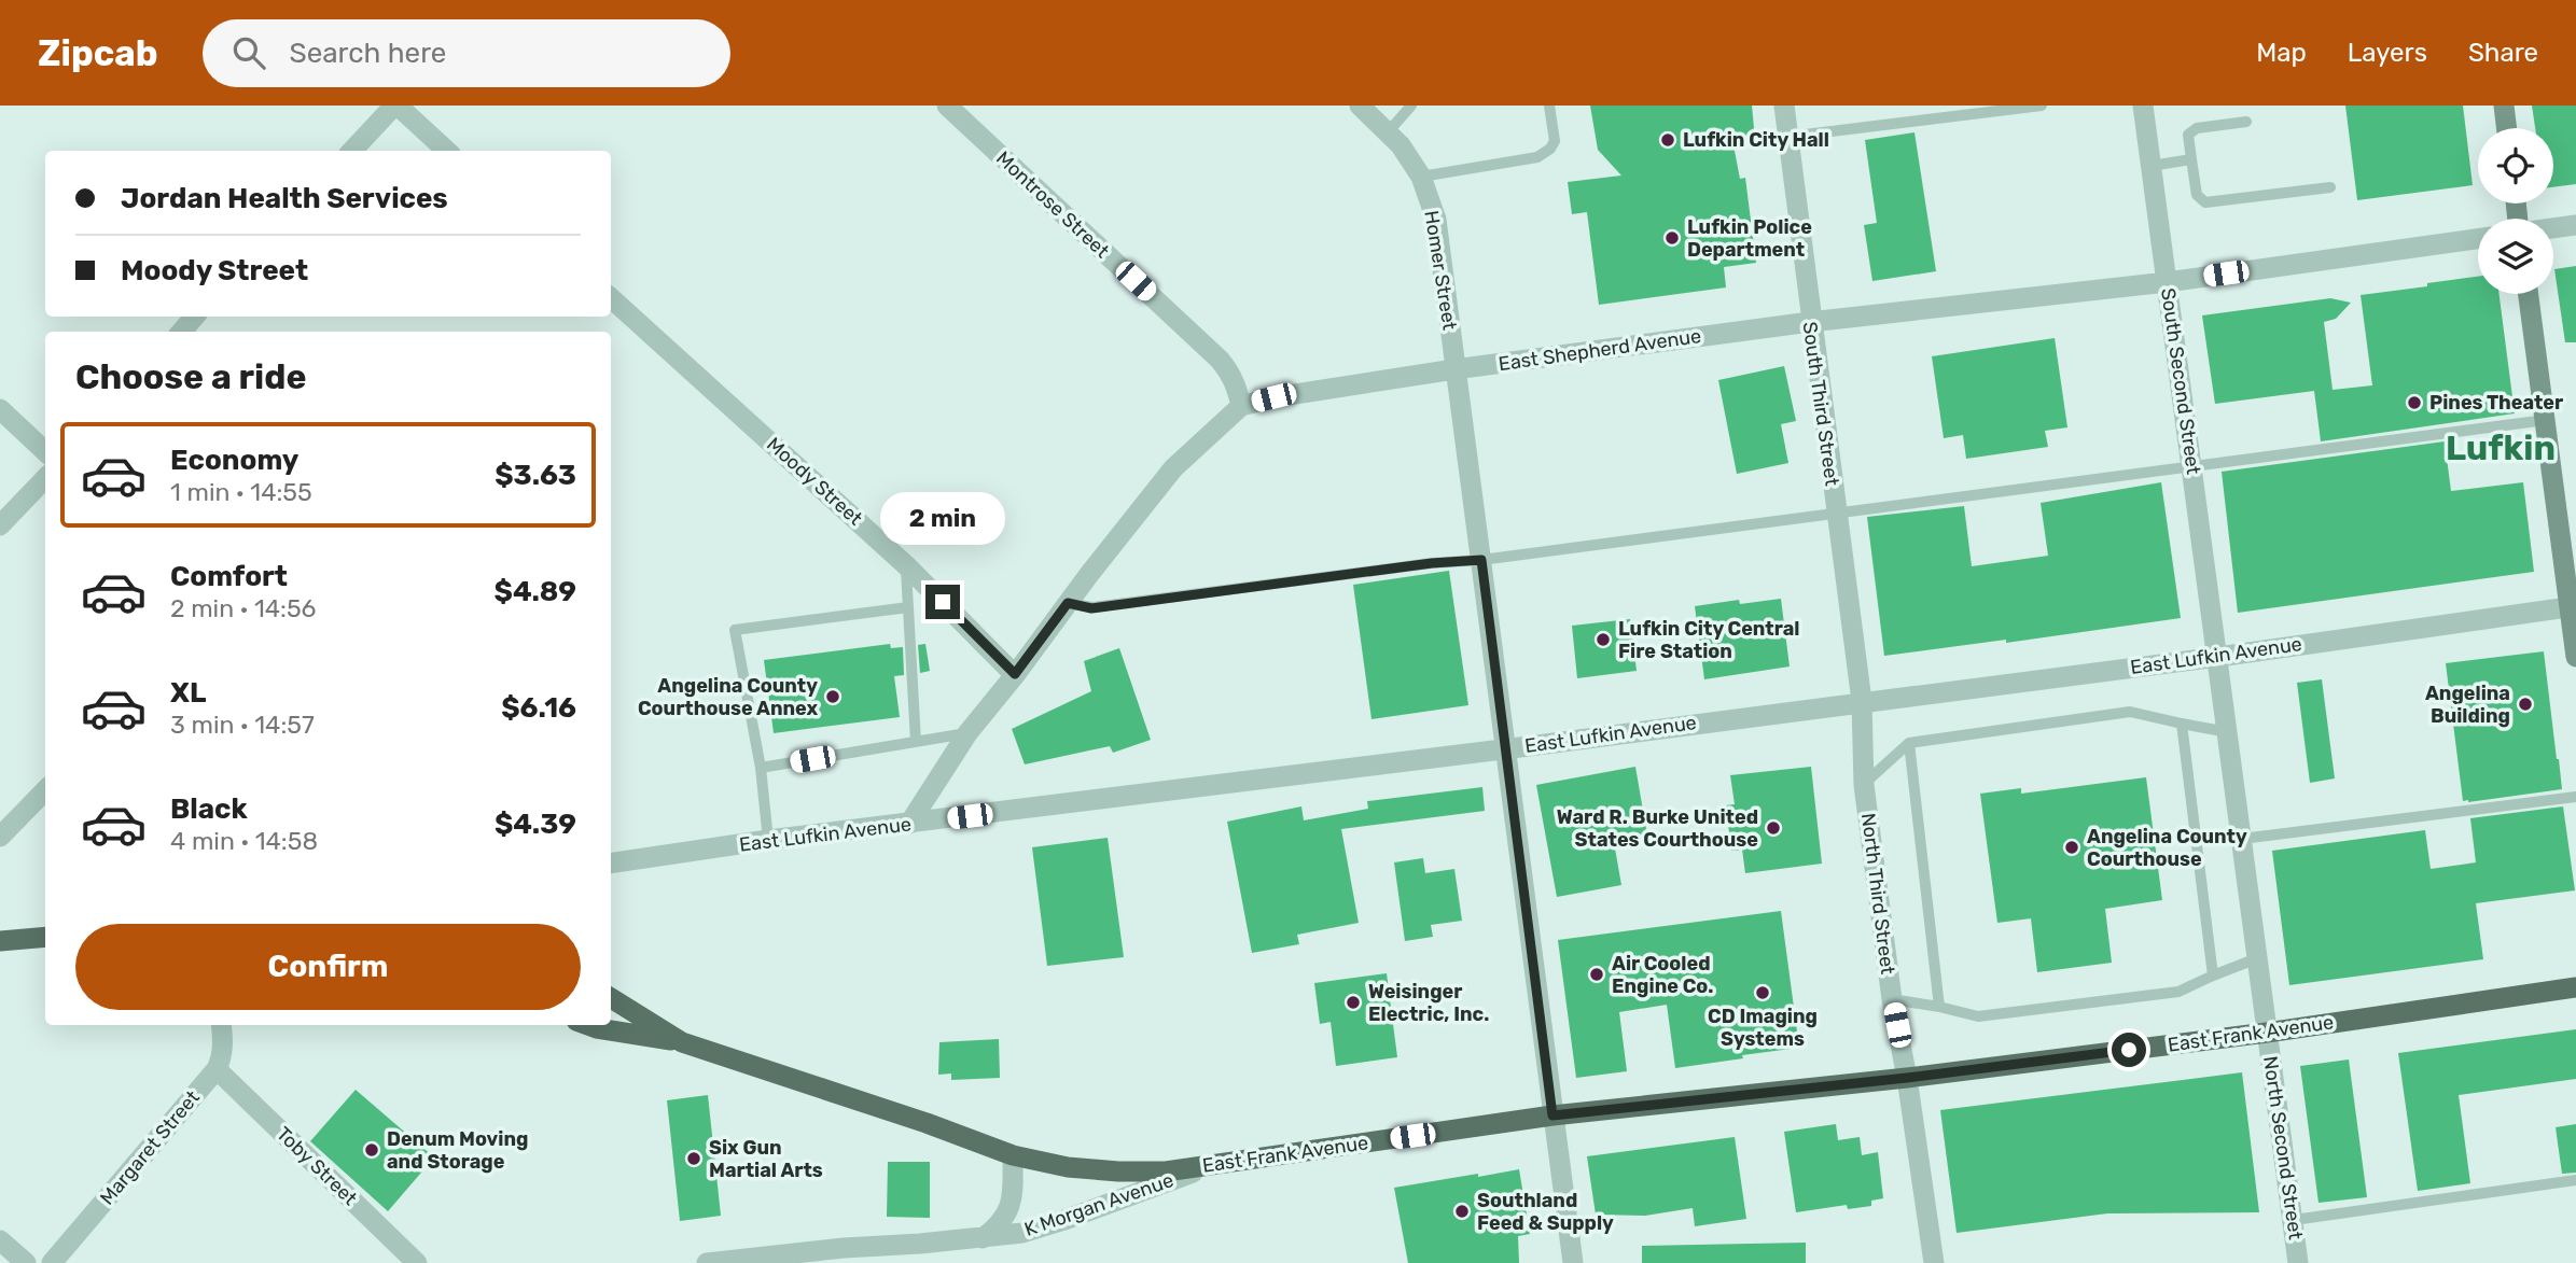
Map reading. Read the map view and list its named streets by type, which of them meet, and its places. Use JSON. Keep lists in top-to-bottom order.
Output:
{
  "streets": {
    "main road": ["East Frank Avenue"],
    "street": [
      "Montrose Street",
      "Homer Street",
      "East Shepherd Avenue",
      "South Second Street",
      "South Third Street",
      "Moody Street",
      "East Lufkin Avenue",
      "North Third Street",
      "Margaret Street",
      "North Second Street",
      "Toby Street",
      "K Morgan Avenue"
    ]
  },
  "crossings": [
    ["Montrose Street", "East Shepherd Avenue"],
    ["Homer Street", "East Shepherd Avenue"],
    ["Homer Street", "East Lufkin Avenue"],
    ["Homer Street", "East Frank Avenue"],
    ["East Shepherd Avenue", "South Second Street"],
    ["East Shepherd Avenue", "South Third Street"],
    ["East Shepherd Avenue", "Moody Street"],
    ["East Shepherd Avenue", "East Lufkin Avenue"],
    ["South Second Street", "East Lufkin Avenue"],
    ["South Second Street", "North Second Street"],
    ["South Third Street", "East Lufkin Avenue"],
    ["South Third Street", "North Third Street"],
    ["East Lufkin Avenue", "North Third Street"],
    ["North Third Street", "East Frank Avenue"],
    ["East Frank Avenue", "North Second Street"],
    ["East Frank Avenue", "K Morgan Avenue"],
    ["Margaret Street", "Toby Street"]
  ],
  "districts": ["Lufkin"],
  "places": [
    "Lufkin City Hall",
    "Lufkin Police Department",
    "Pines Theater",
    "Lufkin City Central Fire Station",
    "Angelina County Courthouse Annex",
    "Angelina Building",
    "Ward R. Burke United States Courthouse",
    "Angelina County Courthouse",
    "Air Cooled Engine Co.",
    "CD Imaging Systems",
    "Weisinger Electric, Inc.",
    "Denum Moving and Storage",
    "Six Gun Martial Arts",
    "Southland Feed & Supply"
  ],
  "page": {
    "header": "Zipcab",
    "search": "Search here",
    "nav": ["Map", "Layers", "Share"],
    "banner": ["Jordan Health Services", "Moody Street"],
    "heading": "Choose a ride",
    "list": [
      {
        "name": "Economy",
        "note": "1 min · 14:55",
        "value": "$3.63"
      },
      {
        "name": "Comfort",
        "note": "2 min · 14:56",
        "value": "$4.89"
      },
      {
        "name": "XL",
        "note": "3 min · 14:57",
        "value": "$6.16"
      },
      {
        "name": "Black",
        "note": "4 min · 14:58",
        "value": "$4.39"
      }
    ],
    "bubble": "2 min",
    "buttons": "Confirm"
  }
}
